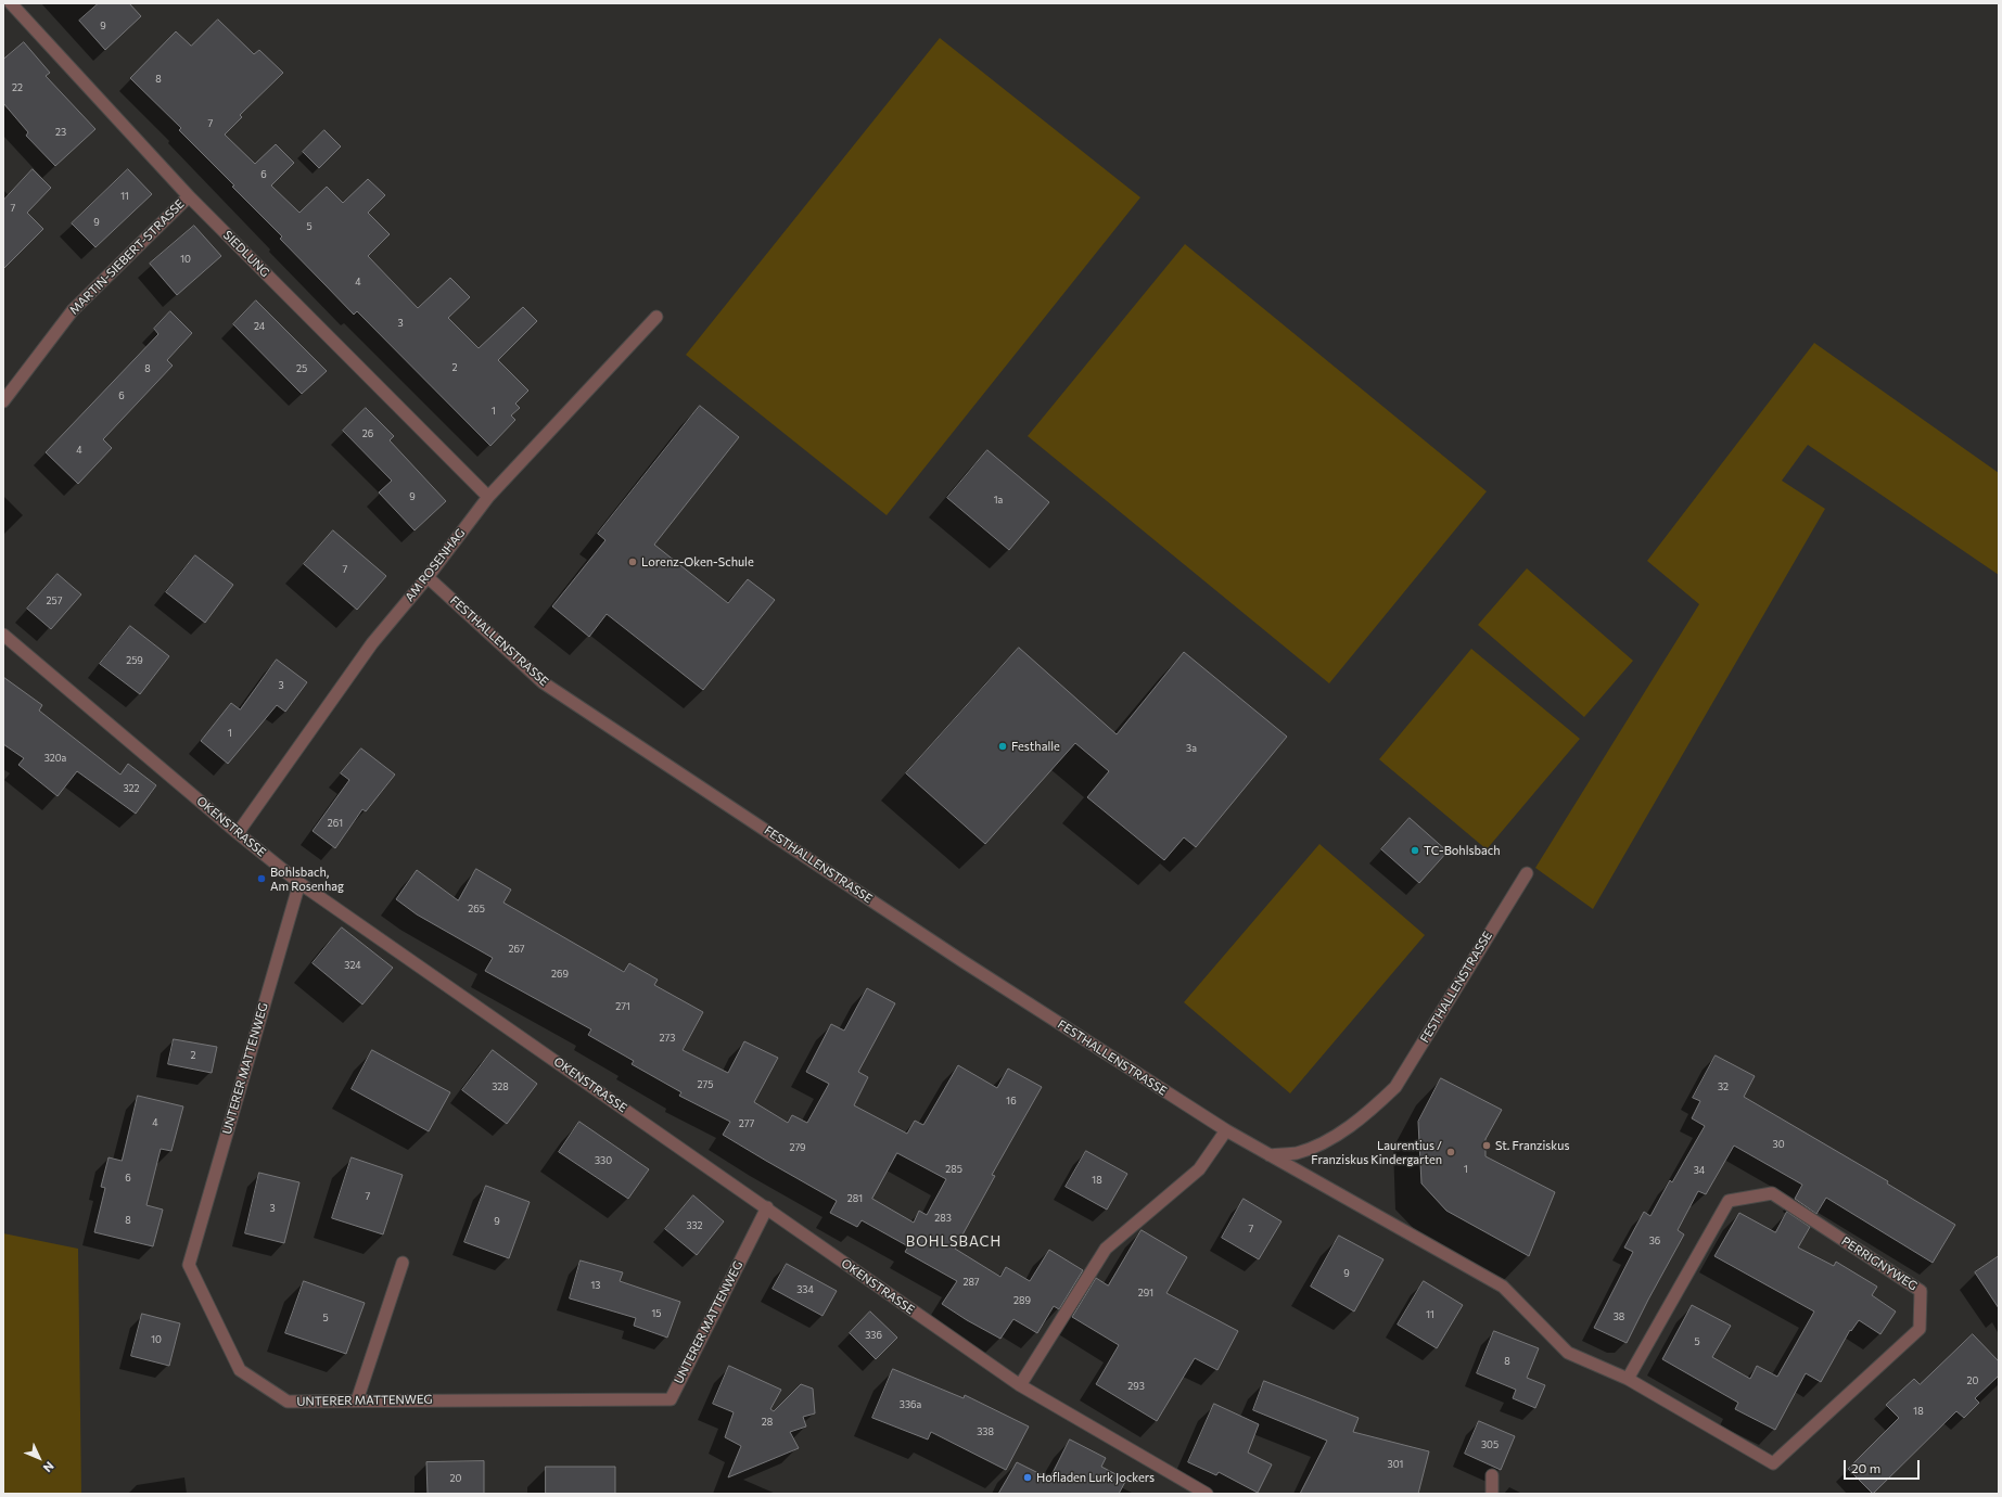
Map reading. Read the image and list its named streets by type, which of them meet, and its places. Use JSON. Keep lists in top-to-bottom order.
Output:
{
  "streets": {
    "street": [
      "SIEDLUNG",
      "MARTIN-SIEBERT-STRASSE",
      "AM ROSENHAG",
      "FESTHALLENSTRASSE",
      "OKENSTRASSE",
      "UNTERER MATTENWEG",
      "PERRIGNYWEG"
    ]
  },
  "crossings": [
    ["SIEDLUNG", "MARTIN-SIEBERT-STRASSE"],
    ["SIEDLUNG", "AM ROSENHAG"],
    ["AM ROSENHAG", "FESTHALLENSTRASSE"],
    ["AM ROSENHAG", "OKENSTRASSE"],
    ["FESTHALLENSTRASSE", "PERRIGNYWEG"],
    ["OKENSTRASSE", "UNTERER MATTENWEG"]
  ],
  "districts": ["BOHLSBACH"],
  "places": [
    "Lorenz-Oken-Schule",
    "Festhalle",
    "TC-Bohlsbach",
    "Bohlsbach, Am Rosenhag",
    "St. Franziskus",
    "Laurentius / Franziskus Kindergarten",
    "Hofladen Lurk Jockers"
  ],
  "house_numbers": [
    "9",
    "8",
    "22",
    "7",
    "23",
    "6",
    "11",
    "7",
    "9",
    "5",
    "10",
    "4",
    "3",
    "24",
    "2",
    "8",
    "25",
    "6",
    "1",
    "26",
    "4",
    "9",
    "1a",
    "7",
    "257",
    "259",
    "3",
    "1",
    "3a",
    "320a",
    "322",
    "261",
    "265",
    "267",
    "324",
    "269",
    "271",
    "273",
    "2",
    "275",
    "328",
    "32",
    "16",
    "4",
    "277",
    "30",
    "279",
    "330",
    "285",
    "1",
    "34",
    "6",
    "18",
    "7",
    "281",
    "3",
    "283",
    "8",
    "9",
    "332",
    "7",
    "36",
    "9",
    "287",
    "13",
    "334",
    "291",
    "289",
    "15",
    "11",
    "38",
    "5",
    "336",
    "10",
    "5",
    "8",
    "20",
    "293",
    "336a",
    "18",
    "28",
    "338",
    "305",
    "301",
    "20"
  ],
  "scale_bar": "20 m",
  "north": "bottom right"
}
